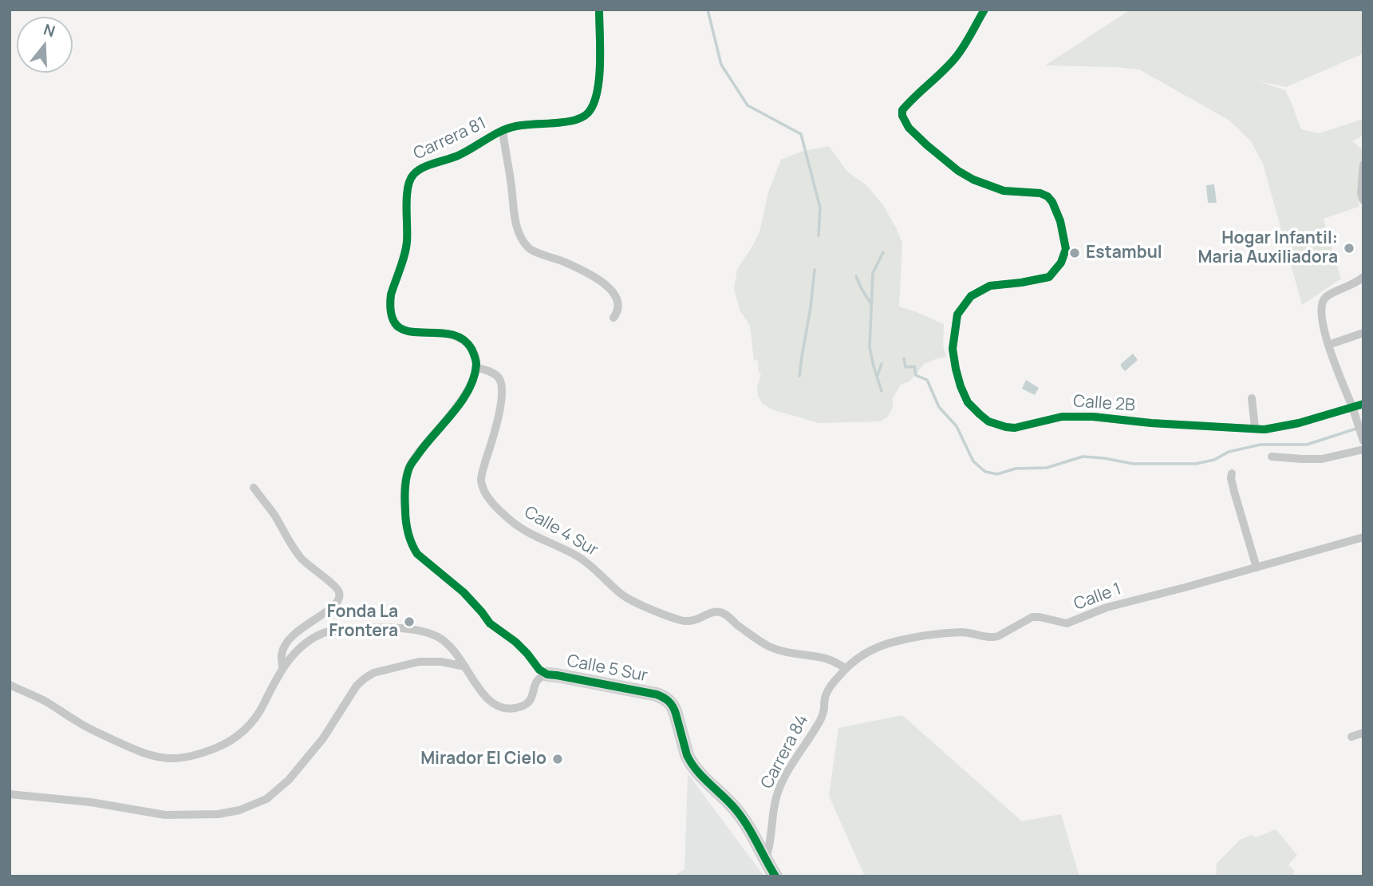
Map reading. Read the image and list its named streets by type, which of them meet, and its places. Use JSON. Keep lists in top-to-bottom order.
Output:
{
  "streets": {
    "street": [
      "Carrera 81",
      "Calle 2B",
      "Calle 4 Sur",
      "Calle 1",
      "Calle 5 Sur",
      "Carrera 84"
    ]
  },
  "crossings": [
    ["Carrera 81", "Calle 4 Sur"],
    ["Carrera 81", "Calle 5 Sur"],
    ["Calle 4 Sur", "Calle 1"],
    ["Calle 4 Sur", "Calle 5 Sur"],
    ["Calle 1", "Carrera 84"],
    ["Calle 5 Sur", "Carrera 84"]
  ],
  "places": [
    "Hogar Infantil: Maria Auxiliadora",
    "Estambul",
    "Fonda La Frontera",
    "Mirador El Cielo"
  ],
  "north": "top"
}
